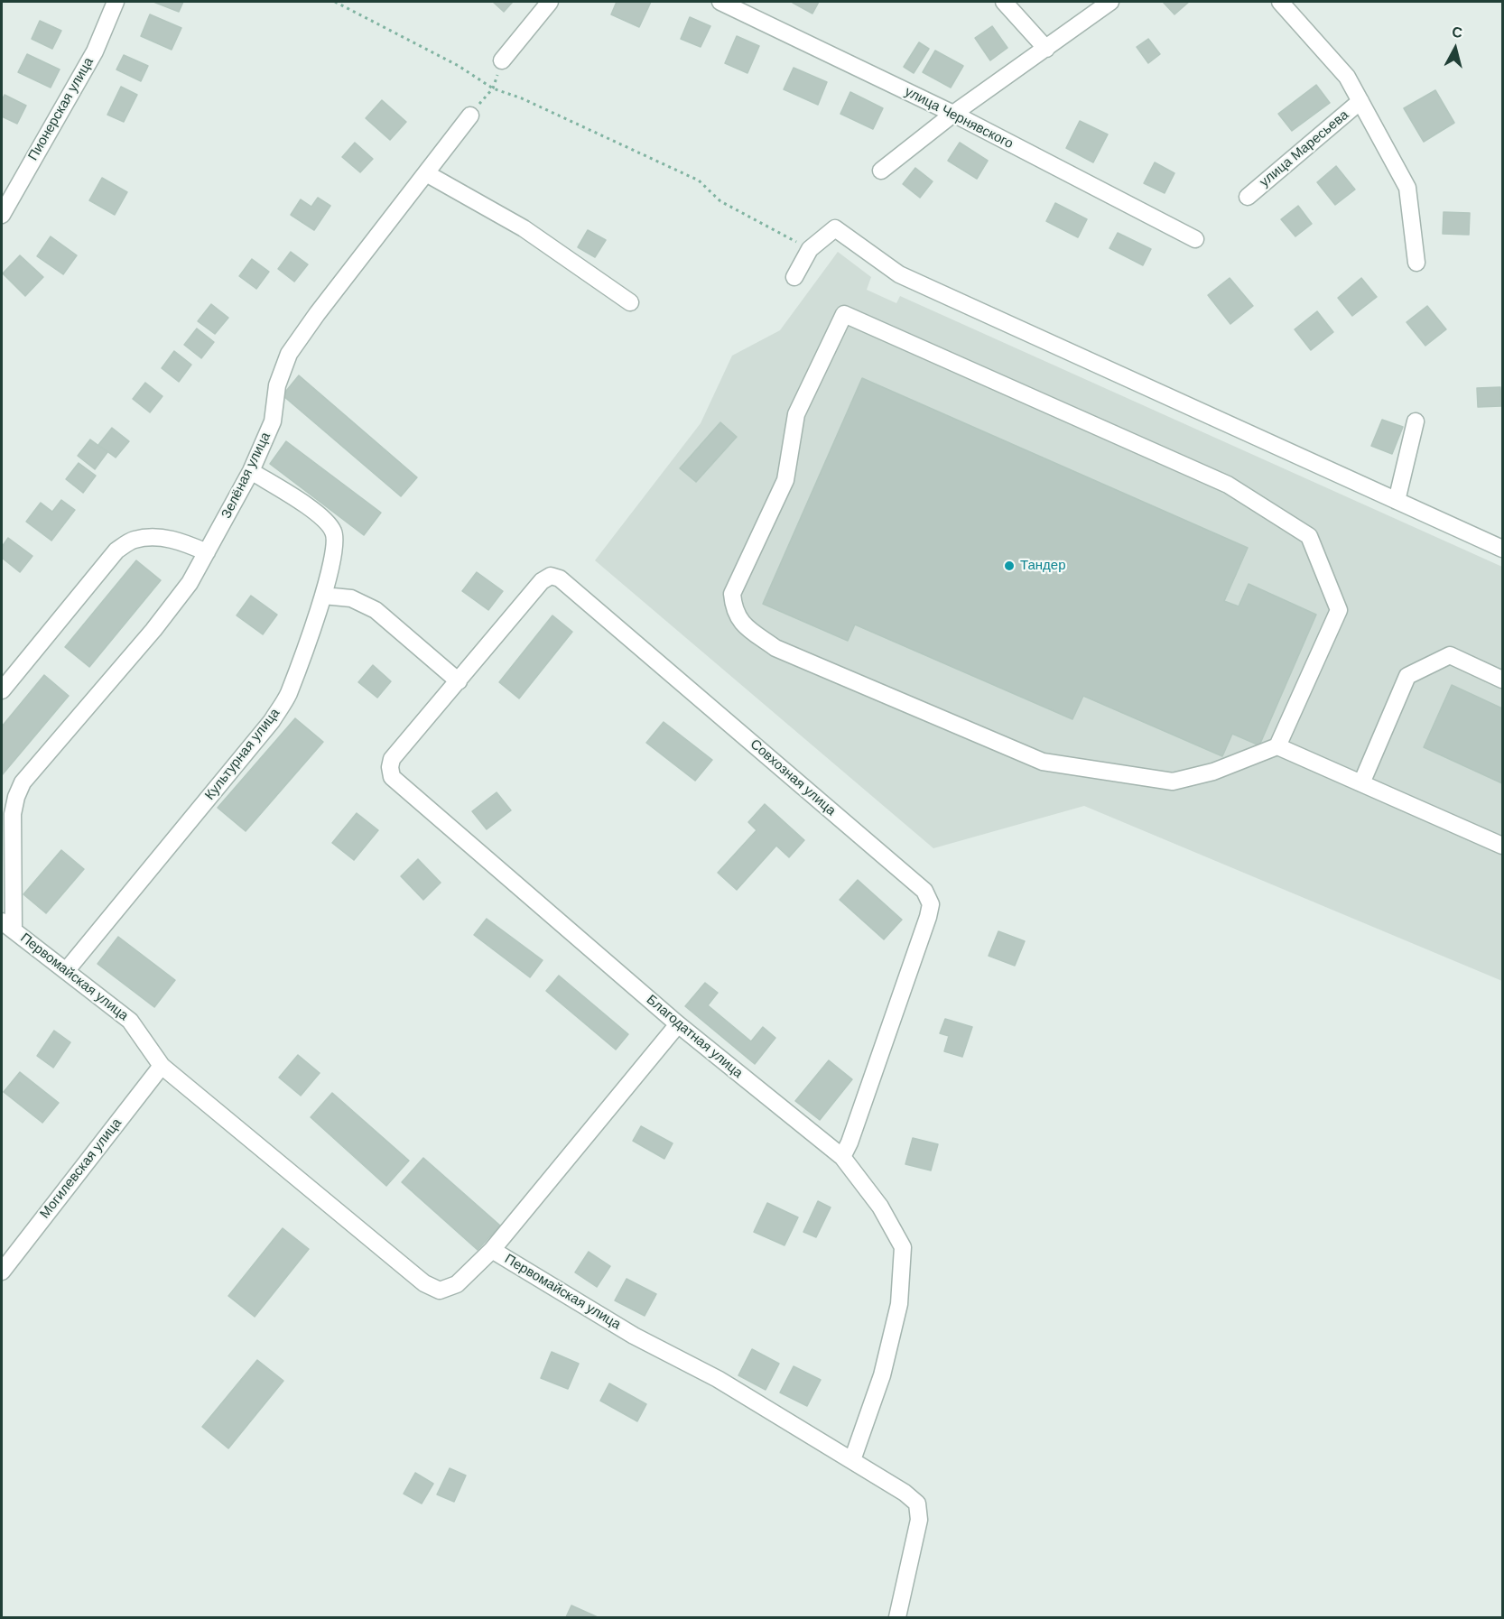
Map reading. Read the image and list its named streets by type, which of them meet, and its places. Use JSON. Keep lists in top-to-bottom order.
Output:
{
  "streets": {
    "street": [
      "Пионерская улица",
      "улица Чернявского",
      "улица Маресьева",
      "Зелёная улица",
      "Культурная улица",
      "Совхозная улица",
      "Первомайская улица",
      "Благодатная улица",
      "Могилевская улица"
    ]
  },
  "crossings": [
    ["Зелёная улица", "Культурная улица"],
    ["Зелёная улица", "Первомайская улица"],
    ["Культурная улица", "Первомайская улица"],
    ["Совхозная улица", "Благодатная улица"],
    ["Первомайская улица", "Благодатная улица"],
    ["Первомайская улица", "Могилевская улица"]
  ],
  "places": ["Тандер"],
  "north": "top"
}
